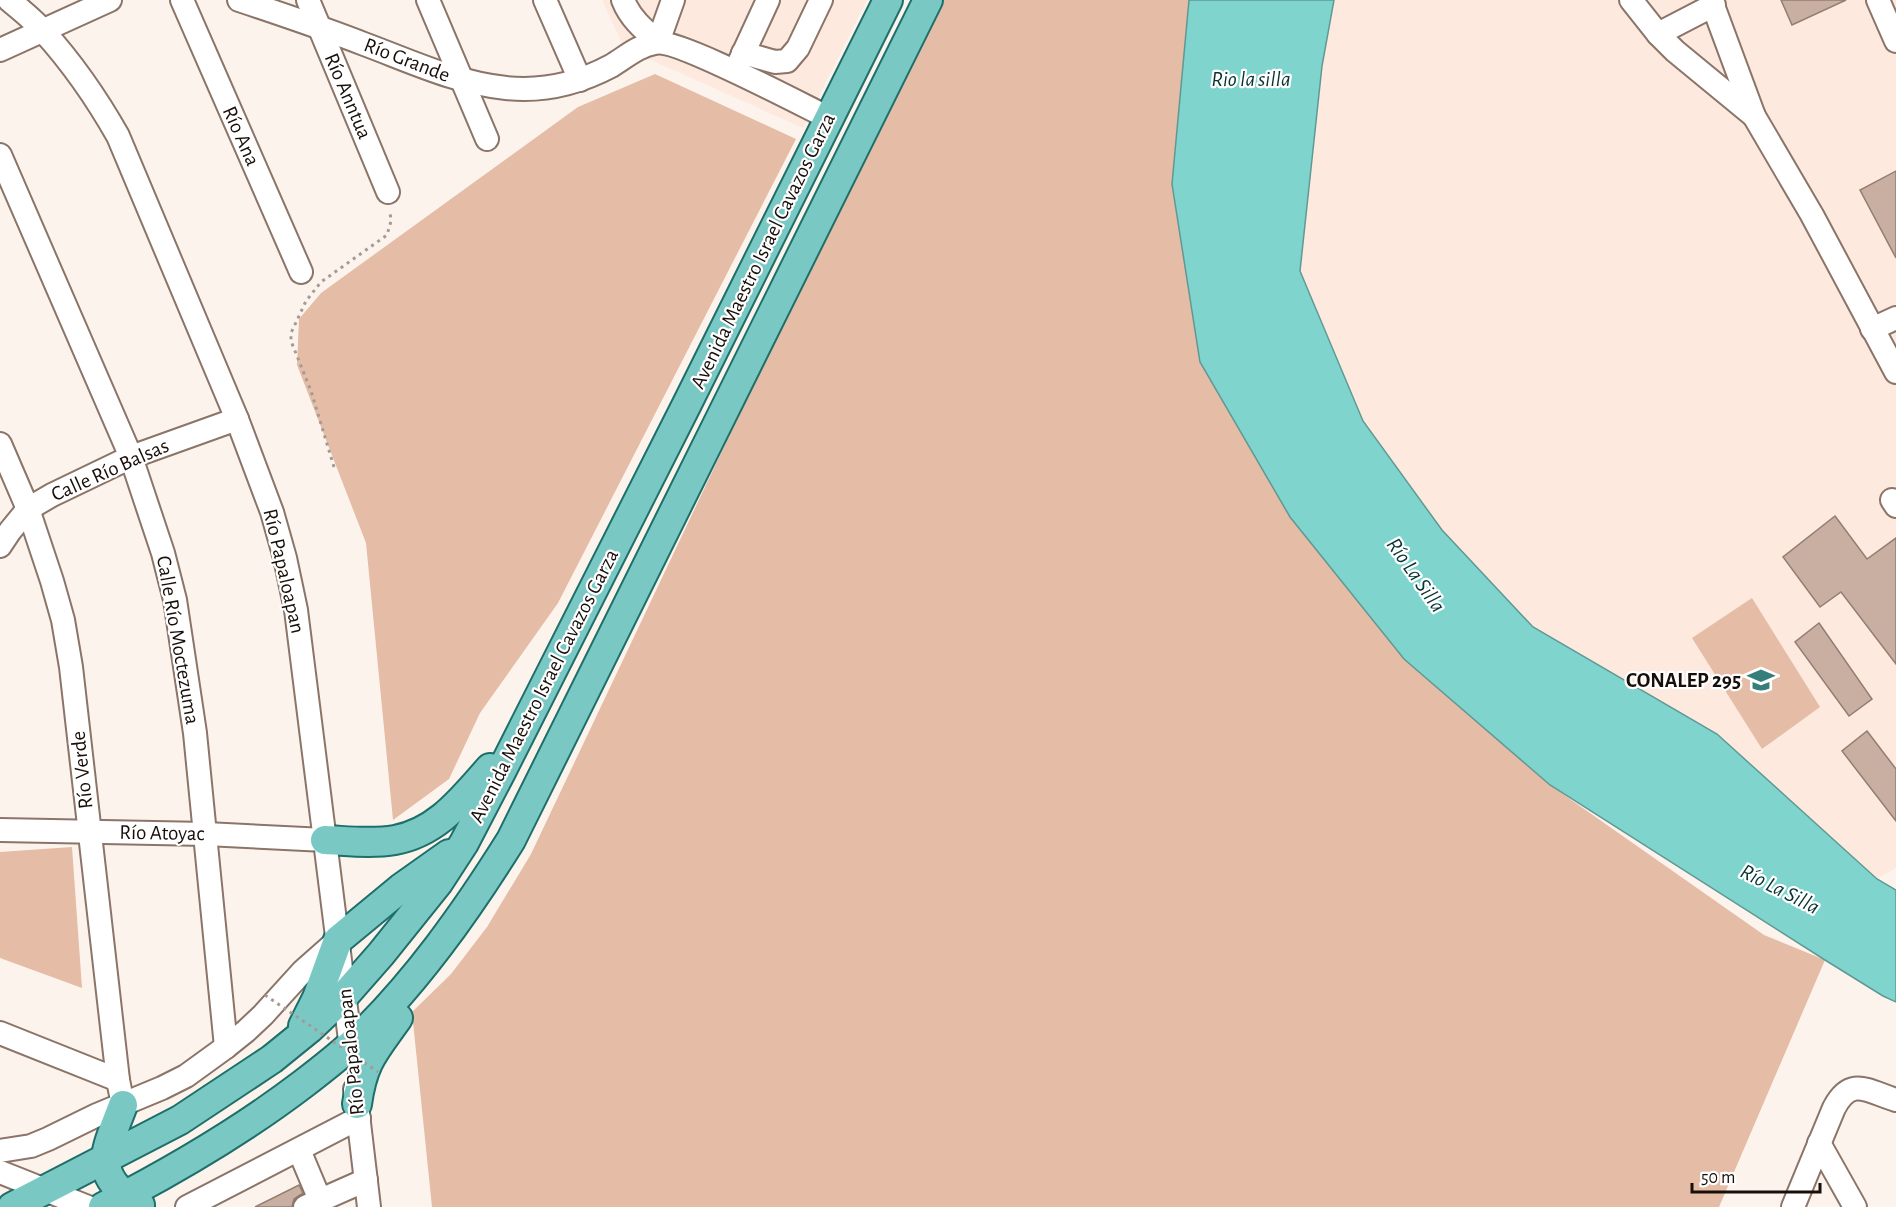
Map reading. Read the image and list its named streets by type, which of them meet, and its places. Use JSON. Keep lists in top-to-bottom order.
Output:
{
  "streets": {
    "main road": ["Avenida Maestro Israel Cavazos Garza"],
    "street": [
      "Río Grande",
      "Río Anntua",
      "Río Ana",
      "Calle Río Balsas",
      "Río Papaloapan",
      "Calle Río Moctezuma",
      "Río Verde",
      "Río Atoyac"
    ]
  },
  "crossings": [
    ["Río Grande", "Río Anntua"],
    ["Avenida Maestro Israel Cavazos Garza", "Río Papaloapan"],
    ["Calle Río Balsas", "Río Papaloapan"],
    ["Calle Río Balsas", "Calle Río Moctezuma"],
    ["Calle Río Balsas", "Río Verde"],
    ["Río Papaloapan", "Río Atoyac"],
    ["Calle Río Moctezuma", "Río Atoyac"],
    ["Río Verde", "Río Atoyac"]
  ],
  "water": ["Rio la silla", "Río La Silla"],
  "places": {
    "school or university": ["CONALEP 295"]
  },
  "scale_bar": "50 m"
}
